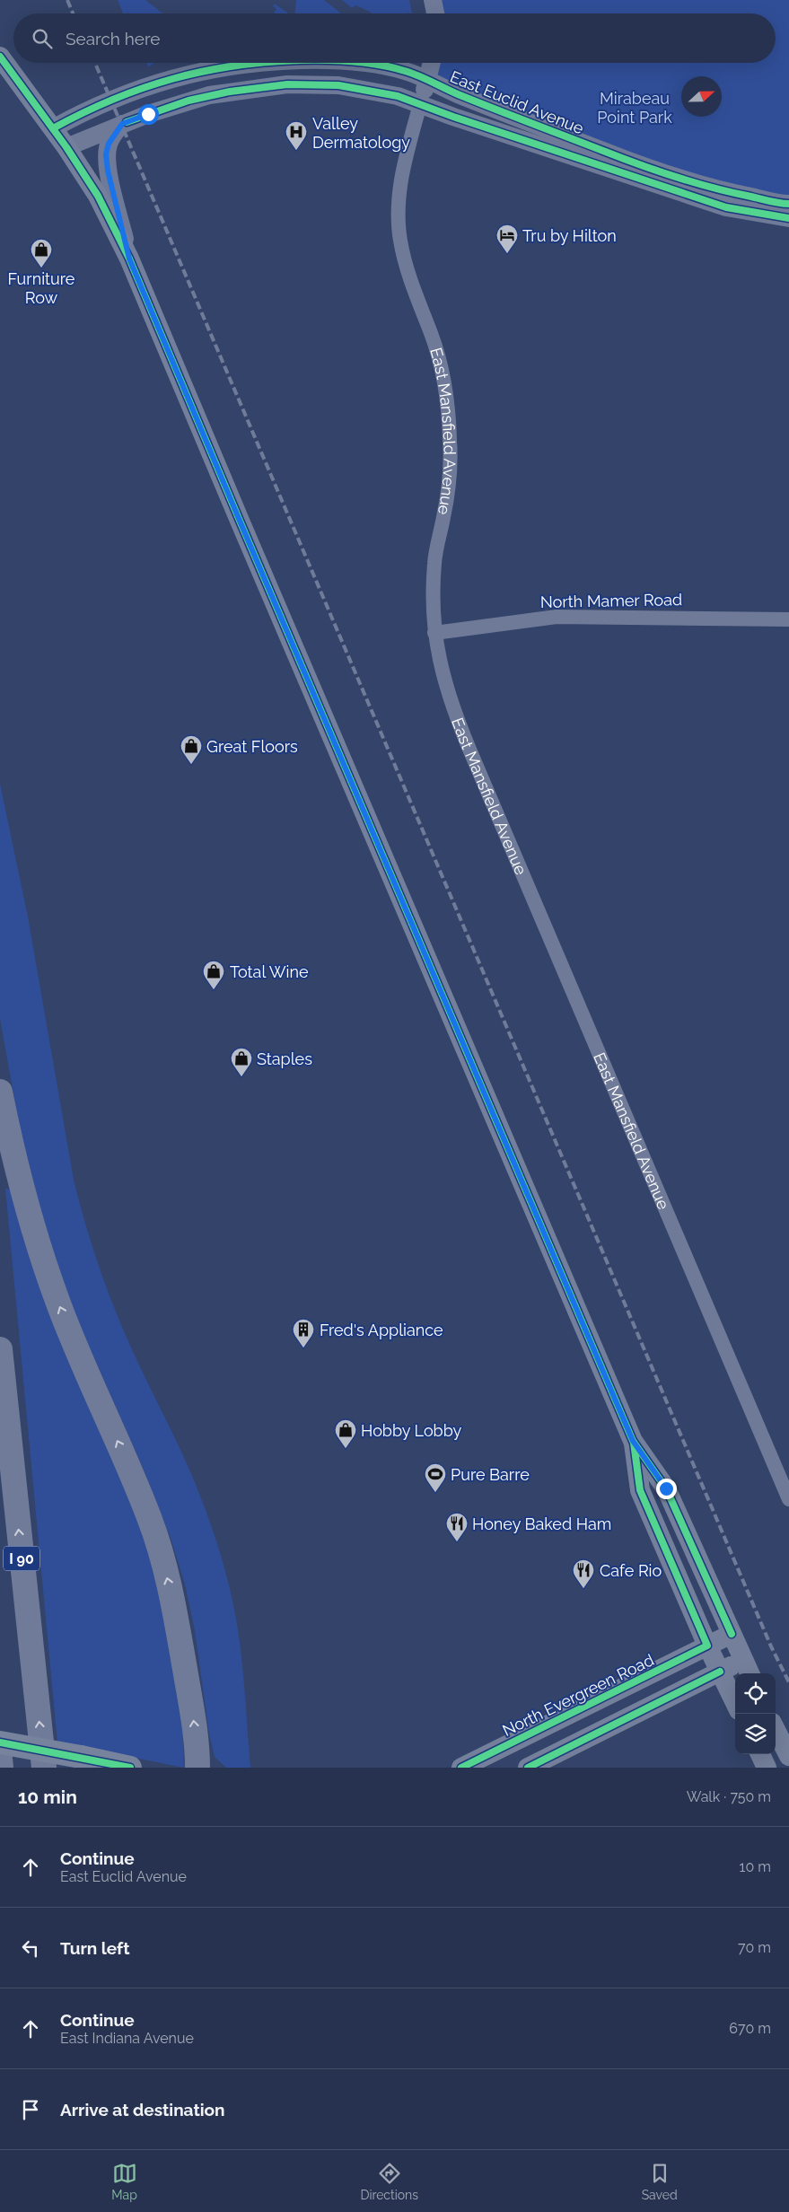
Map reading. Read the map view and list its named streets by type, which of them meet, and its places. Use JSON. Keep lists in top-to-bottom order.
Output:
{
  "streets": {
    "highway": ["I 90"],
    "main road": ["North Evergreen Road"],
    "street": ["East Euclid Avenue", "East Mansfield Avenue", "North Mamer Road"]
  },
  "crossings": [
    ["East Euclid Avenue", "East Mansfield Avenue"],
    ["East Mansfield Avenue", "North Mamer Road"]
  ],
  "parks": ["Mirabeau Point Park"],
  "places": {
    "hospital": ["Valley Dermatology"],
    "hotel": ["Tru by Hilton"],
    "shop": [
      "Furniture Row",
      "Great Floors",
      "Total Wine",
      "Staples",
      "Hobby Lobby"
    ],
    "building": ["Fred's Appliance"],
    "sports": ["Pure Barre"],
    "restaurant": ["Honey Baked Ham", "Cafe Rio"]
  },
  "north": "right",
  "page": {
    "search": "Search here",
    "heading": ["10 min", "Walk · 750 m"],
    "list": [
      ["Continue", "East Euclid Avenue", "10 m"],
      ["Turn left", "70 m"],
      ["Continue", "East Indiana Avenue", "670 m"],
      "Arrive at destination"
    ],
    "nav": ["Map", "Directions", "Saved"]
  }
}
